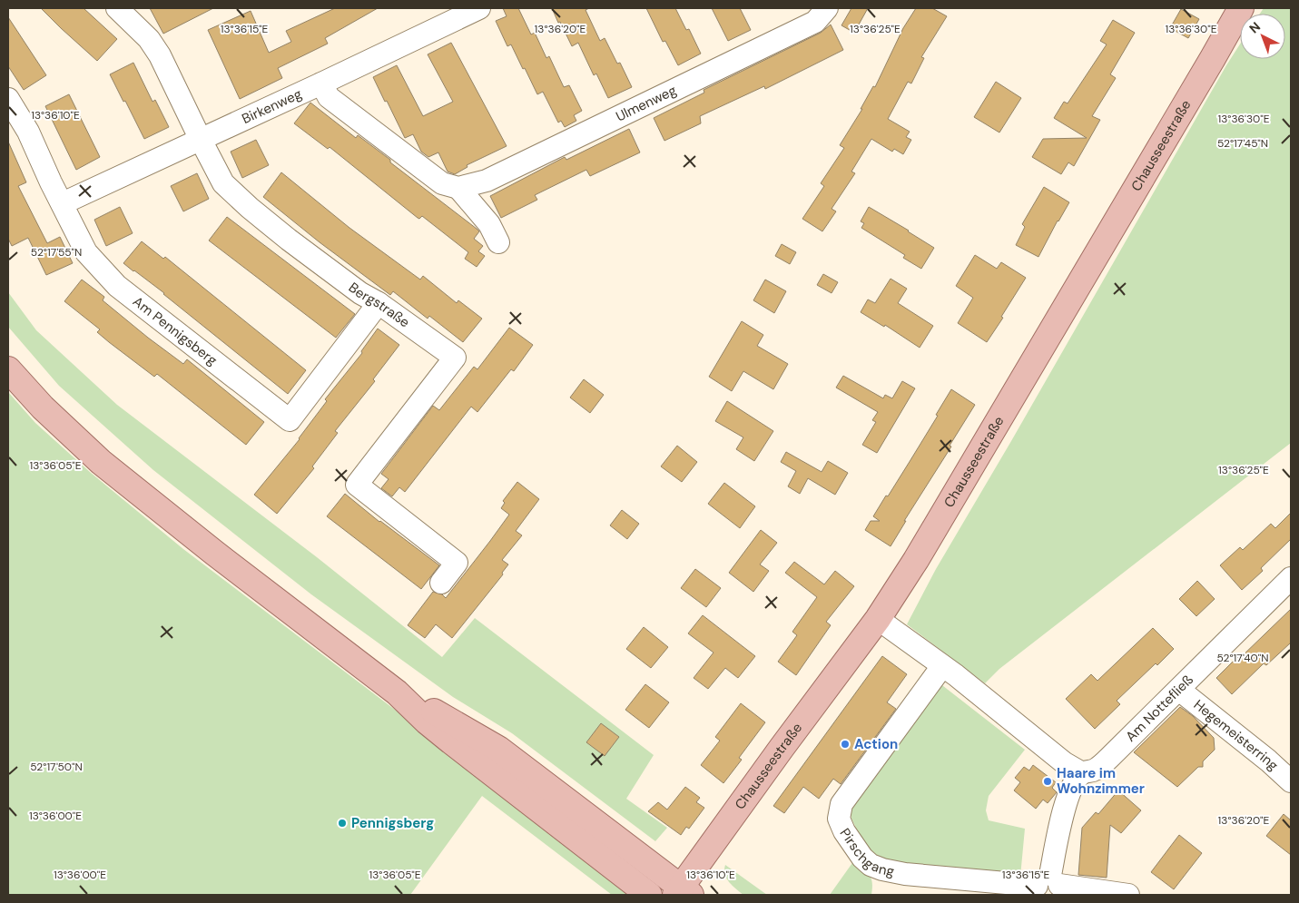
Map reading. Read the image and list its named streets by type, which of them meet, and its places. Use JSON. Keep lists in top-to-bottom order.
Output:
{
  "streets": {
    "main road": ["Chausseestraße"],
    "street": [
      "Ulmenweg",
      "Birkenweg",
      "Bergstraße",
      "Am Pennigsberg",
      "Am Nottefließ",
      "Hegemeisterring",
      "Pirschgang"
    ]
  },
  "crossings": [
    ["Birkenweg", "Bergstraße"],
    ["Birkenweg", "Am Pennigsberg"],
    ["Bergstraße", "Am Pennigsberg"],
    ["Am Nottefließ", "Hegemeisterring"]
  ],
  "places": ["Action", "Haare im Wohnzimmer", "Pennigsberg"],
  "north": "top left",
  "coordinates": [
    "13°36'15\"E",
    "13°36'20\"E",
    "13°36'25\"E",
    "13°36'30\"E",
    "13°36'10\"E",
    "52°17'45\"N",
    "52°17'55\"N",
    "13°36'05\"E",
    "52°17'40\"N",
    "52°17'50\"N",
    "13°36'00\"E"
  ]
}
